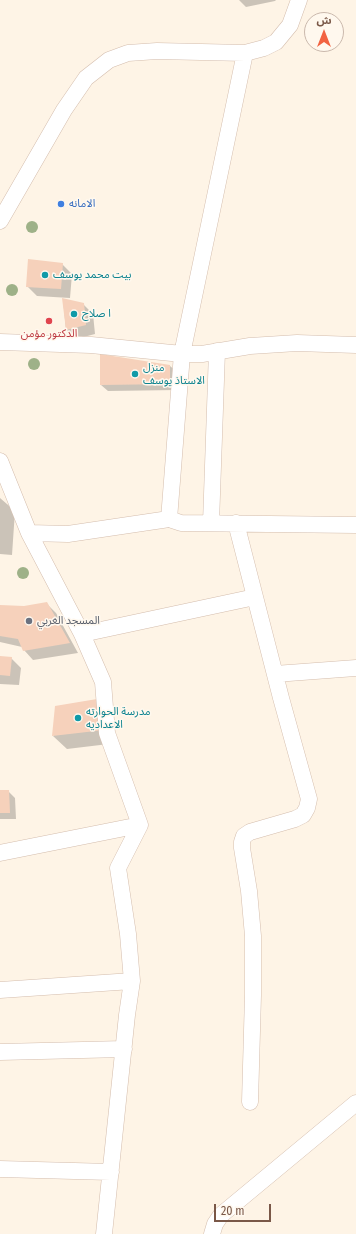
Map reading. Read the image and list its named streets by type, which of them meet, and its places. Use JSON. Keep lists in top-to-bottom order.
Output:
{
  "places": [
    "الامانه",
    "بيت محمد يوسف",
    "ا صلاح",
    "الدكتور مؤمن",
    "منزل الاستاذ يوسف",
    "المسجد الغربي",
    "مدرسة الحوارته الاعداديه"
  ],
  "scale_bar": "20 m",
  "north": "top"
}
